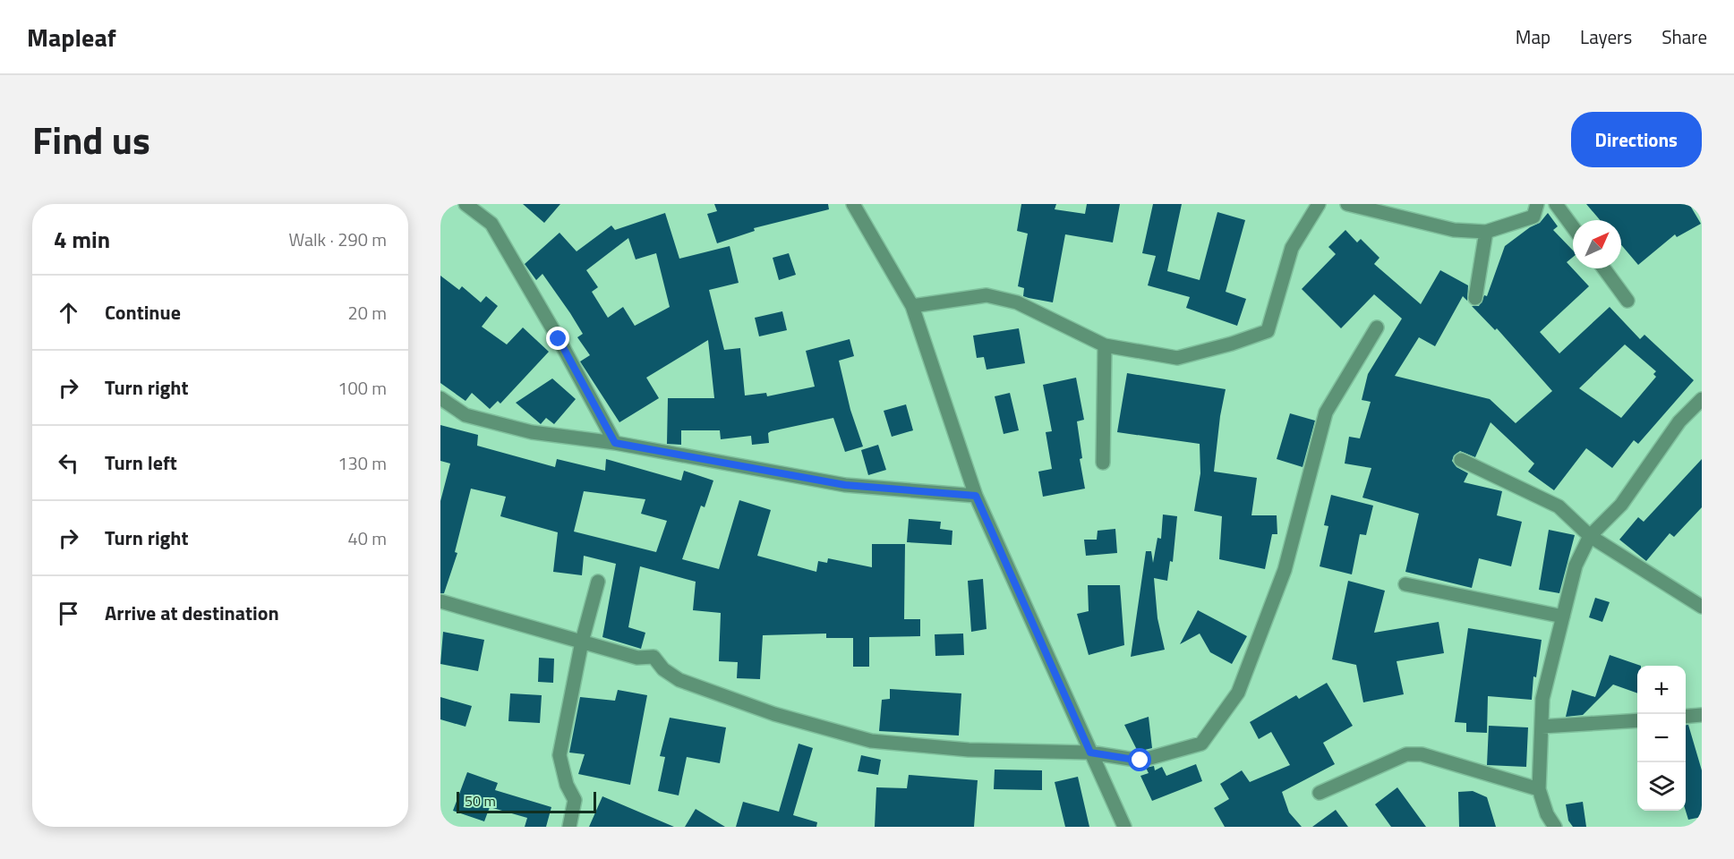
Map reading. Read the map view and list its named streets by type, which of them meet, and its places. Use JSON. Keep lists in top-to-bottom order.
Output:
{
  "scale_bar": "50 m",
  "north": "top right",
  "page": {
    "header": "Mapleaf",
    "nav": ["Map", "Layers", "Share"],
    "title": "Find us",
    "buttons": "Directions",
    "heading": ["4 min", "Walk · 290 m"],
    "list": [
      ["Continue", "20 m"],
      ["Turn right", "100 m"],
      ["Turn left", "130 m"],
      ["Turn right", "40 m"],
      "Arrive at destination"
    ],
    "map_buttons": ["+", "−"],
    "scale": "50 m"
  }
}
